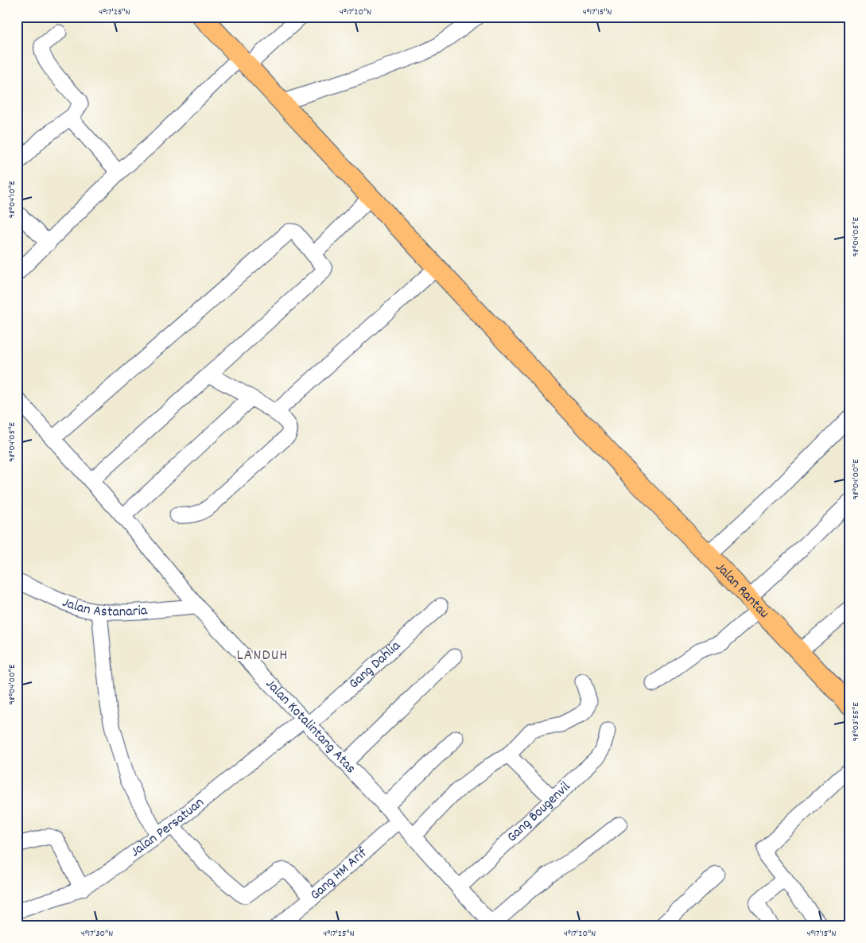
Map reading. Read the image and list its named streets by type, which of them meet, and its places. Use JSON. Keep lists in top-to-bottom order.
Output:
{
  "streets": {
    "main road": ["Jalan Rantau"],
    "street": [
      "Jalan Astanaria",
      "Gang Dahlia",
      "Jalan Kotalintang Atas",
      "Gang Bougenvil",
      "Jalan Persatuan",
      "Gang HM Arif"
    ]
  },
  "crossings": [
    ["Jalan Astanaria", "Jalan Kotalintang Atas"],
    ["Gang Dahlia", "Jalan Kotalintang Atas"],
    ["Gang Dahlia", "Jalan Persatuan"],
    ["Jalan Kotalintang Atas", "Gang Bougenvil"],
    ["Jalan Kotalintang Atas", "Jalan Persatuan"],
    ["Jalan Kotalintang Atas", "Gang HM Arif"]
  ],
  "districts": ["LANDUH"],
  "coordinates": [
    "4°17'25\"N",
    "4°17'20\"N",
    "4°17'15\"N",
    "98°04'10\"E",
    "98°04'05\"E",
    "98°04'00\"E",
    "98°03'55\"E",
    "4°17'30\"N"
  ]
}
